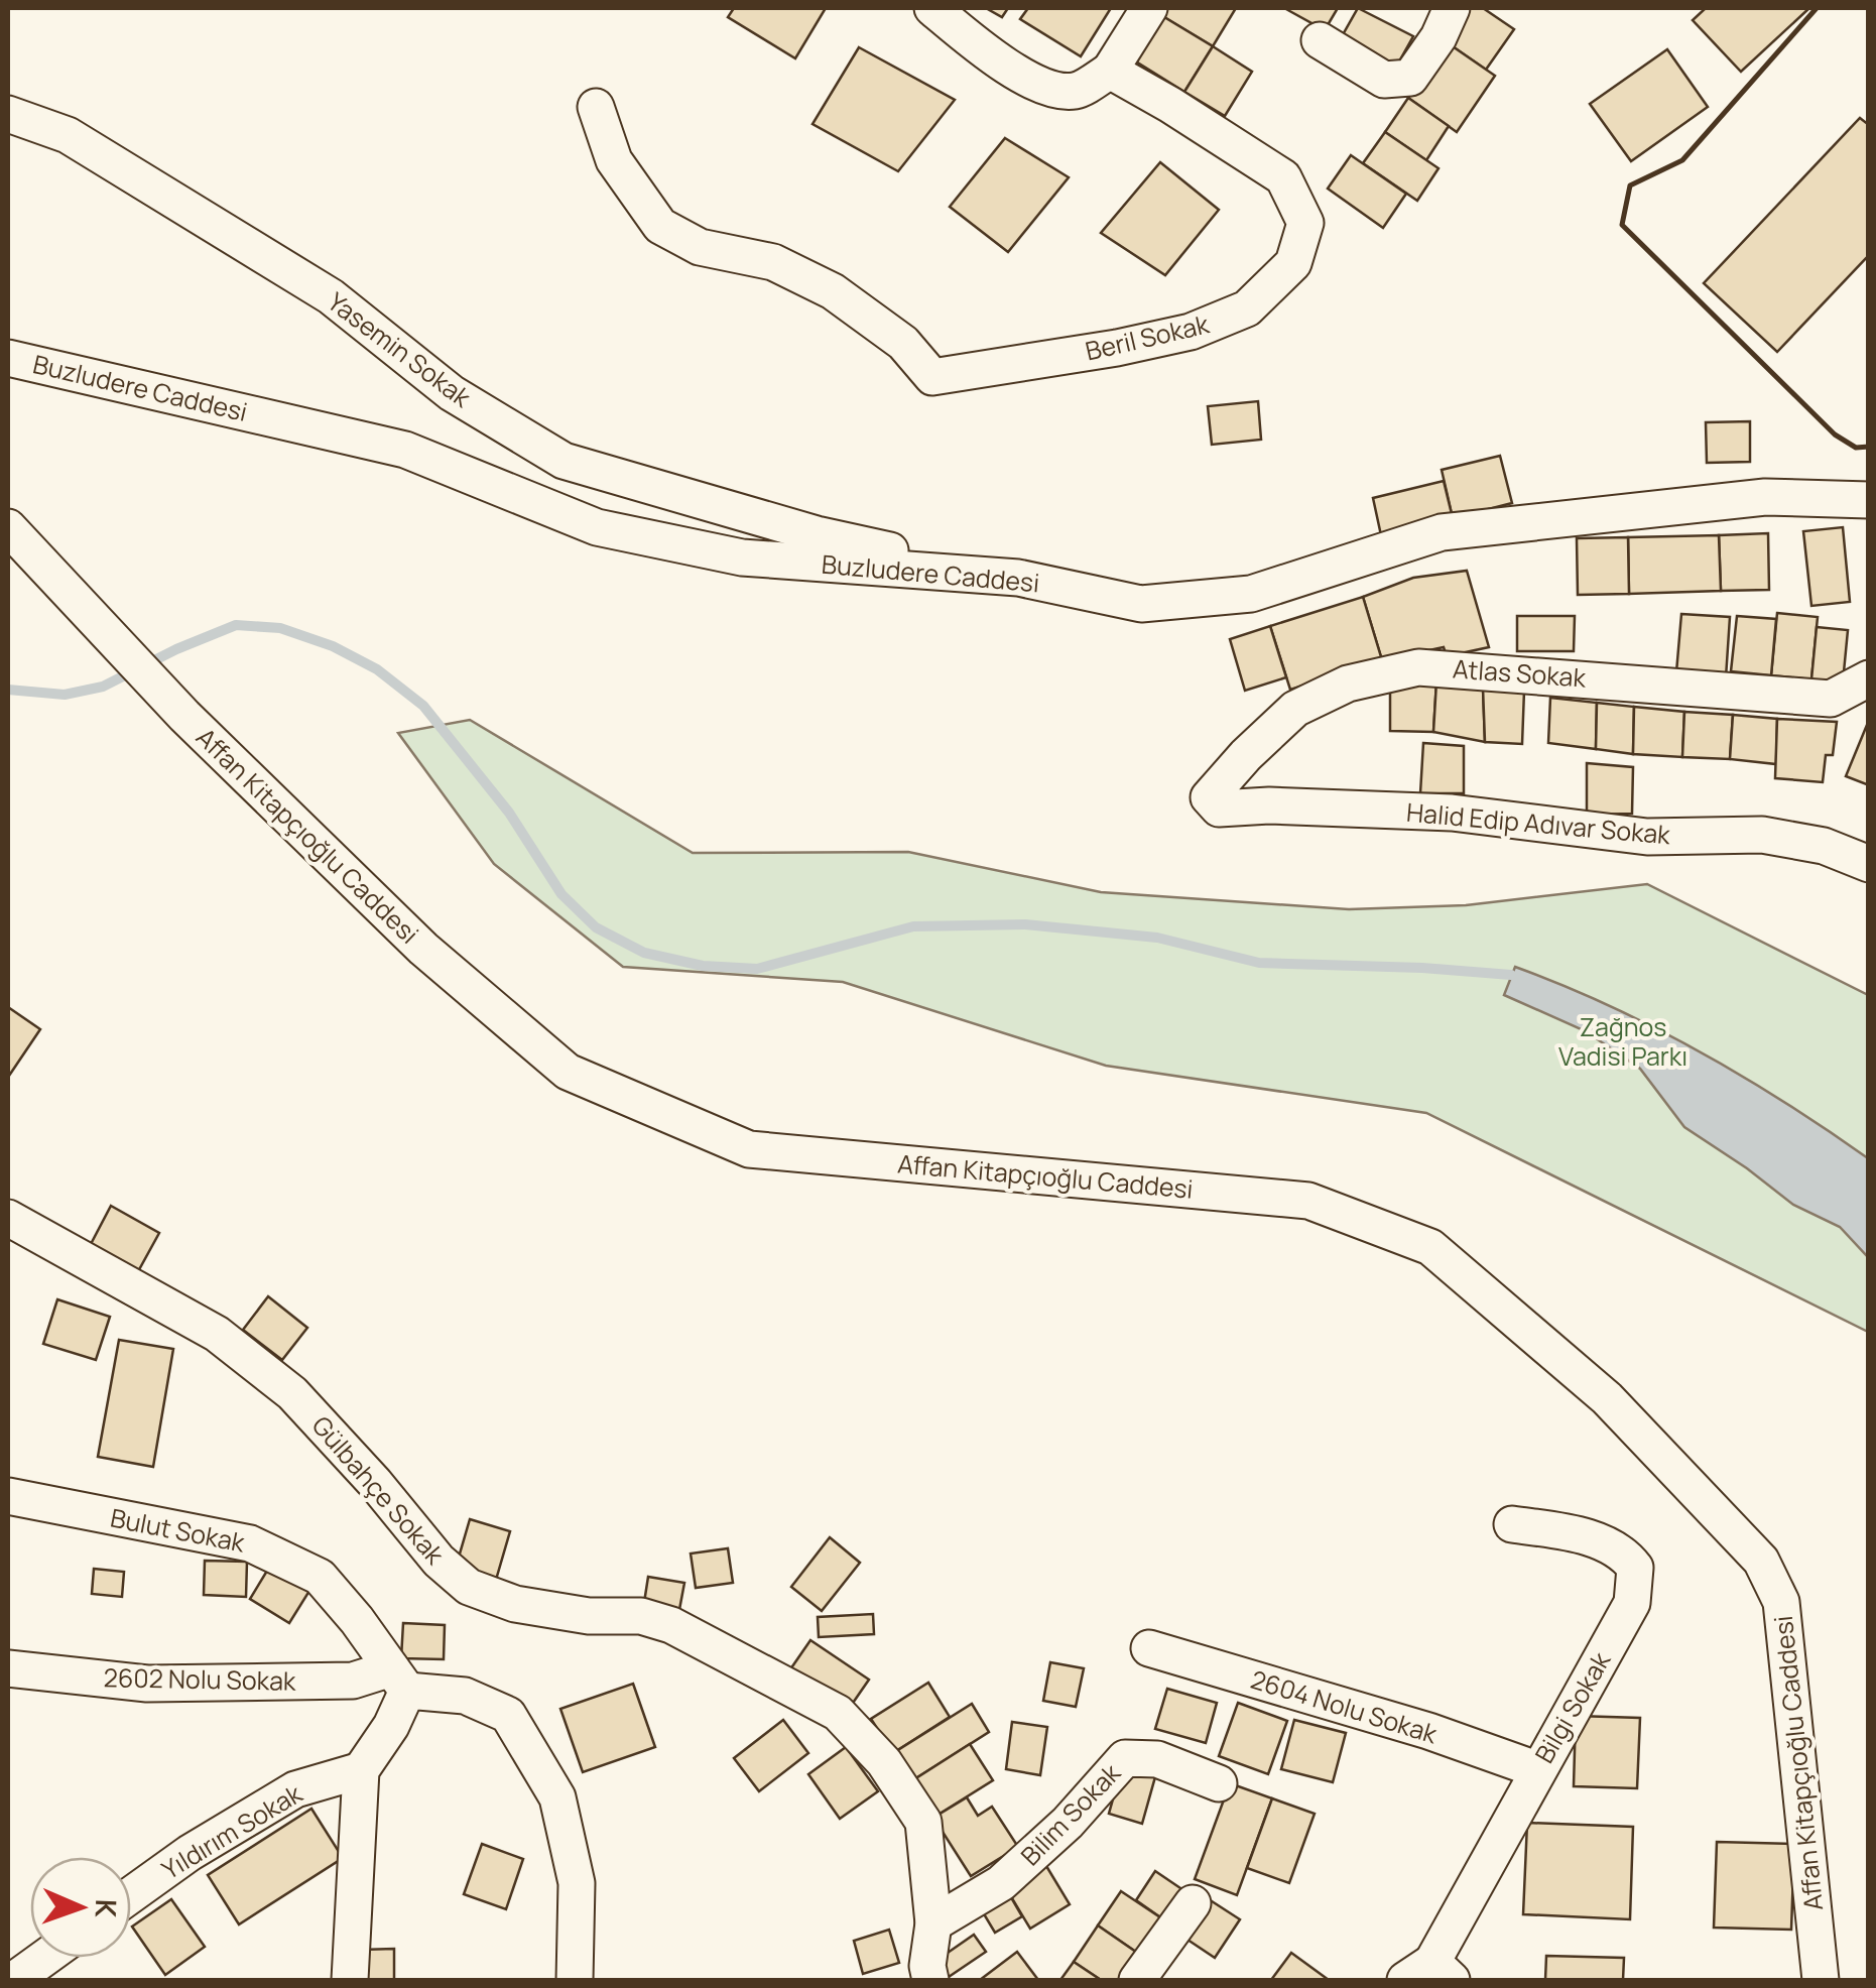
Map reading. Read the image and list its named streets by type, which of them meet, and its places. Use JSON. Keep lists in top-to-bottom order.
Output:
{
  "streets": {
    "street": [
      "Beril Sokak",
      "Yasemin Sokak",
      "Buzludere Caddesi",
      "Atlas Sokak",
      "Halid Edip Adıvar Sokak",
      "Affan Kitapçıoğlu Caddesi",
      "Gülbahçe Sokak",
      "Bulut Sokak",
      "2602 Nolu Sokak",
      "2604 Nolu Sokak",
      "Bilgi Sokak",
      "Bilim Sokak",
      "Yıldırım Sokak"
    ]
  },
  "crossings": [
    ["Yasemin Sokak", "Buzludere Caddesi"],
    ["Atlas Sokak", "Halid Edip Adıvar Sokak"],
    ["Gülbahçe Sokak", "Bilim Sokak"],
    ["Bulut Sokak", "2602 Nolu Sokak"],
    ["2604 Nolu Sokak", "Bilgi Sokak"]
  ],
  "parks": ["Zağnos Vadisi Parkı"],
  "north": "right"
}
